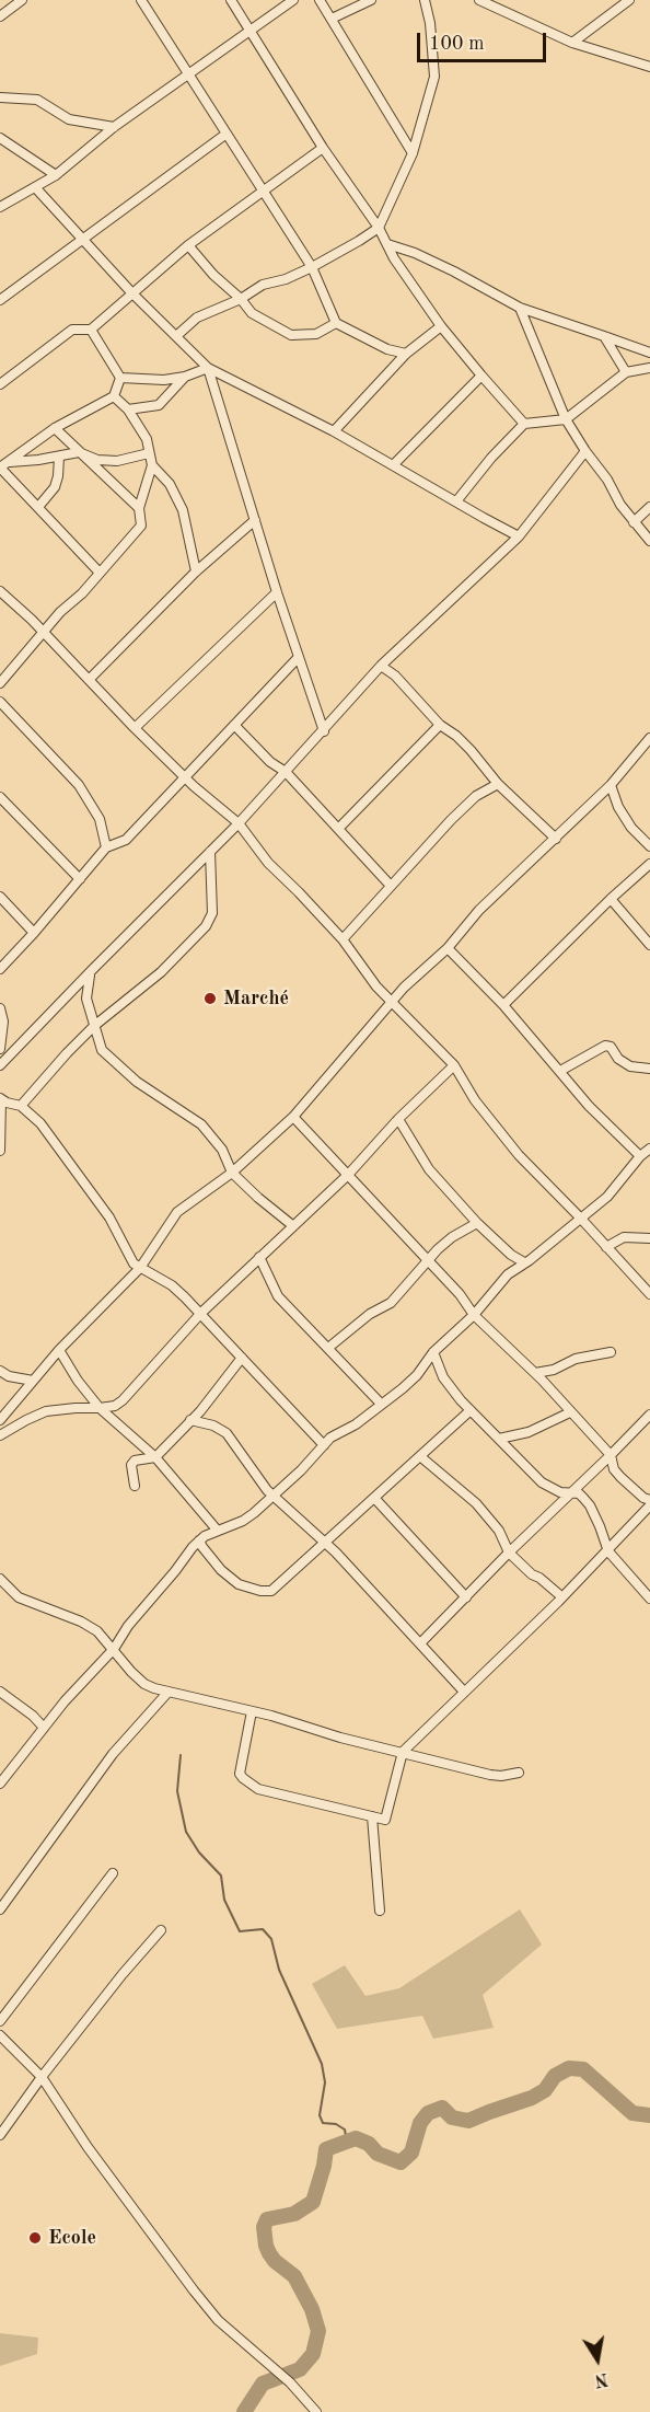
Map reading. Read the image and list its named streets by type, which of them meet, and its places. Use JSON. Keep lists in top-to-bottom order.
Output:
{
  "places": ["Marché", "Ecole"],
  "scale_bar": "100 m",
  "north": "bottom"
}
